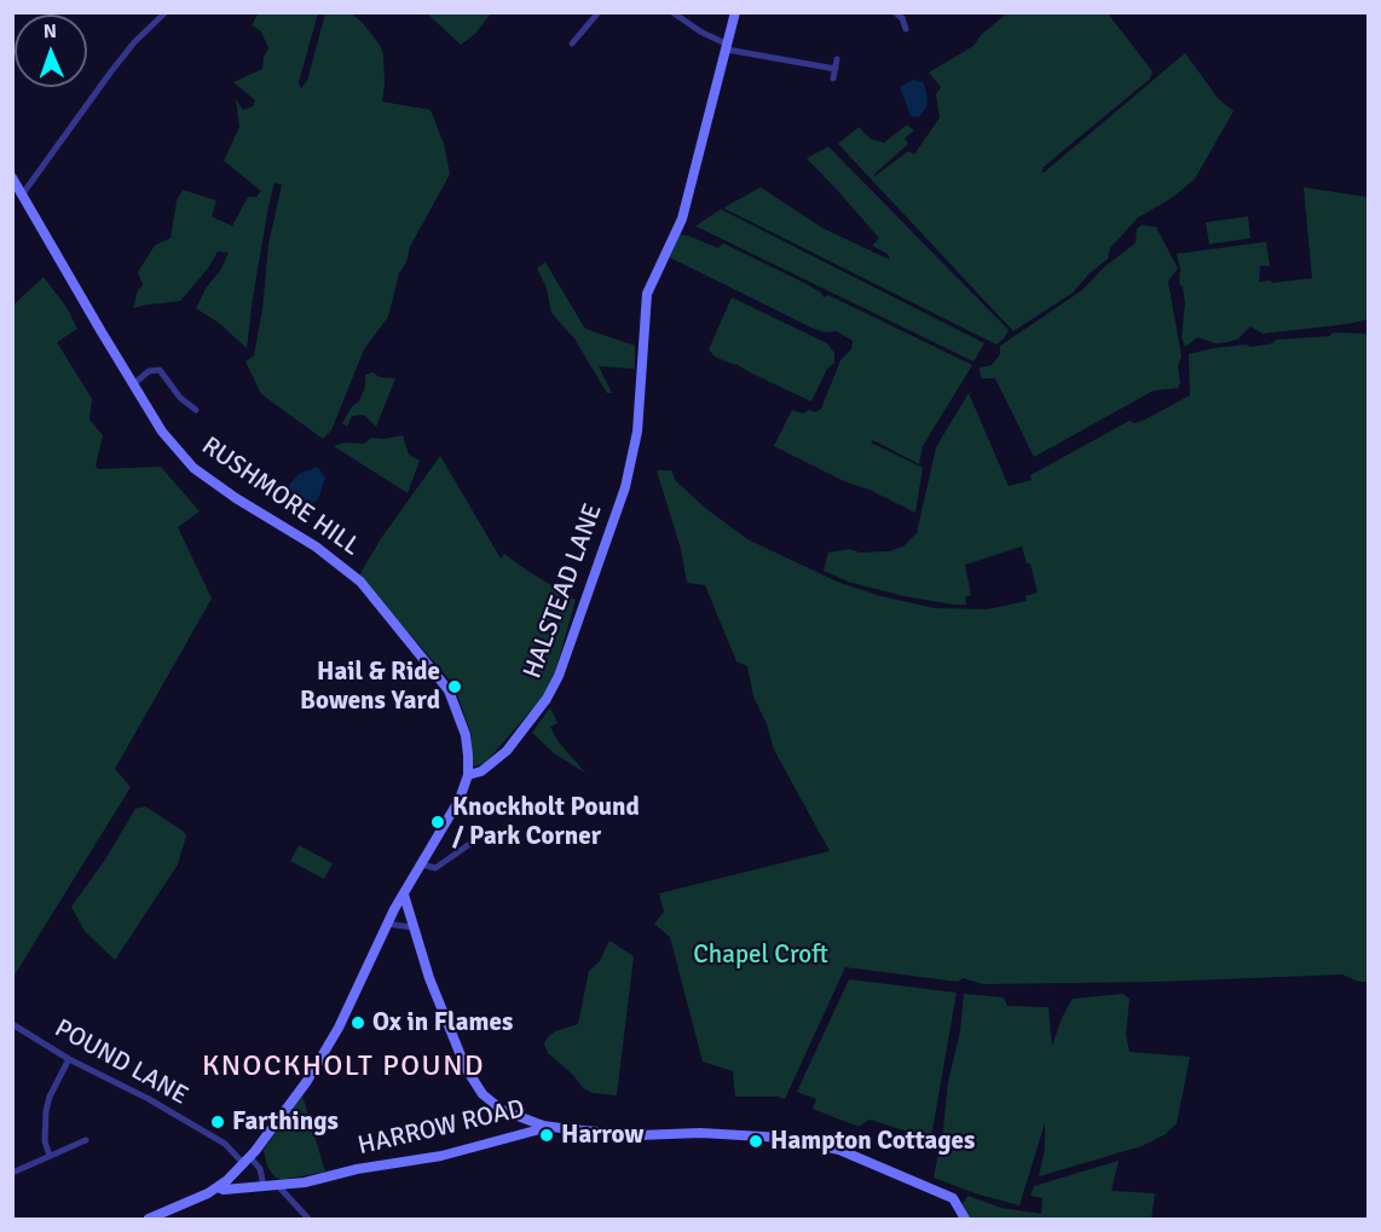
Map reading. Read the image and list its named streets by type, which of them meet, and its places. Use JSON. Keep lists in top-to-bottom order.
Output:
{
  "streets": {
    "street": [
      "RUSHMORE HILL",
      "HALSTEAD LANE",
      "POUND LANE",
      "HARROW ROAD"
    ]
  },
  "crossings": [
    ["RUSHMORE HILL", "HALSTEAD LANE"]
  ],
  "districts": ["KNOCKHOLT POUND"],
  "parks": ["Chapel Croft"],
  "places": [
    "Hail & Ride Bowens Yard",
    "Knockholt Pound / Park Corner",
    "Ox in Flames",
    "Farthings",
    "Harrow",
    "Hampton Cottages"
  ],
  "north": "top"
}
